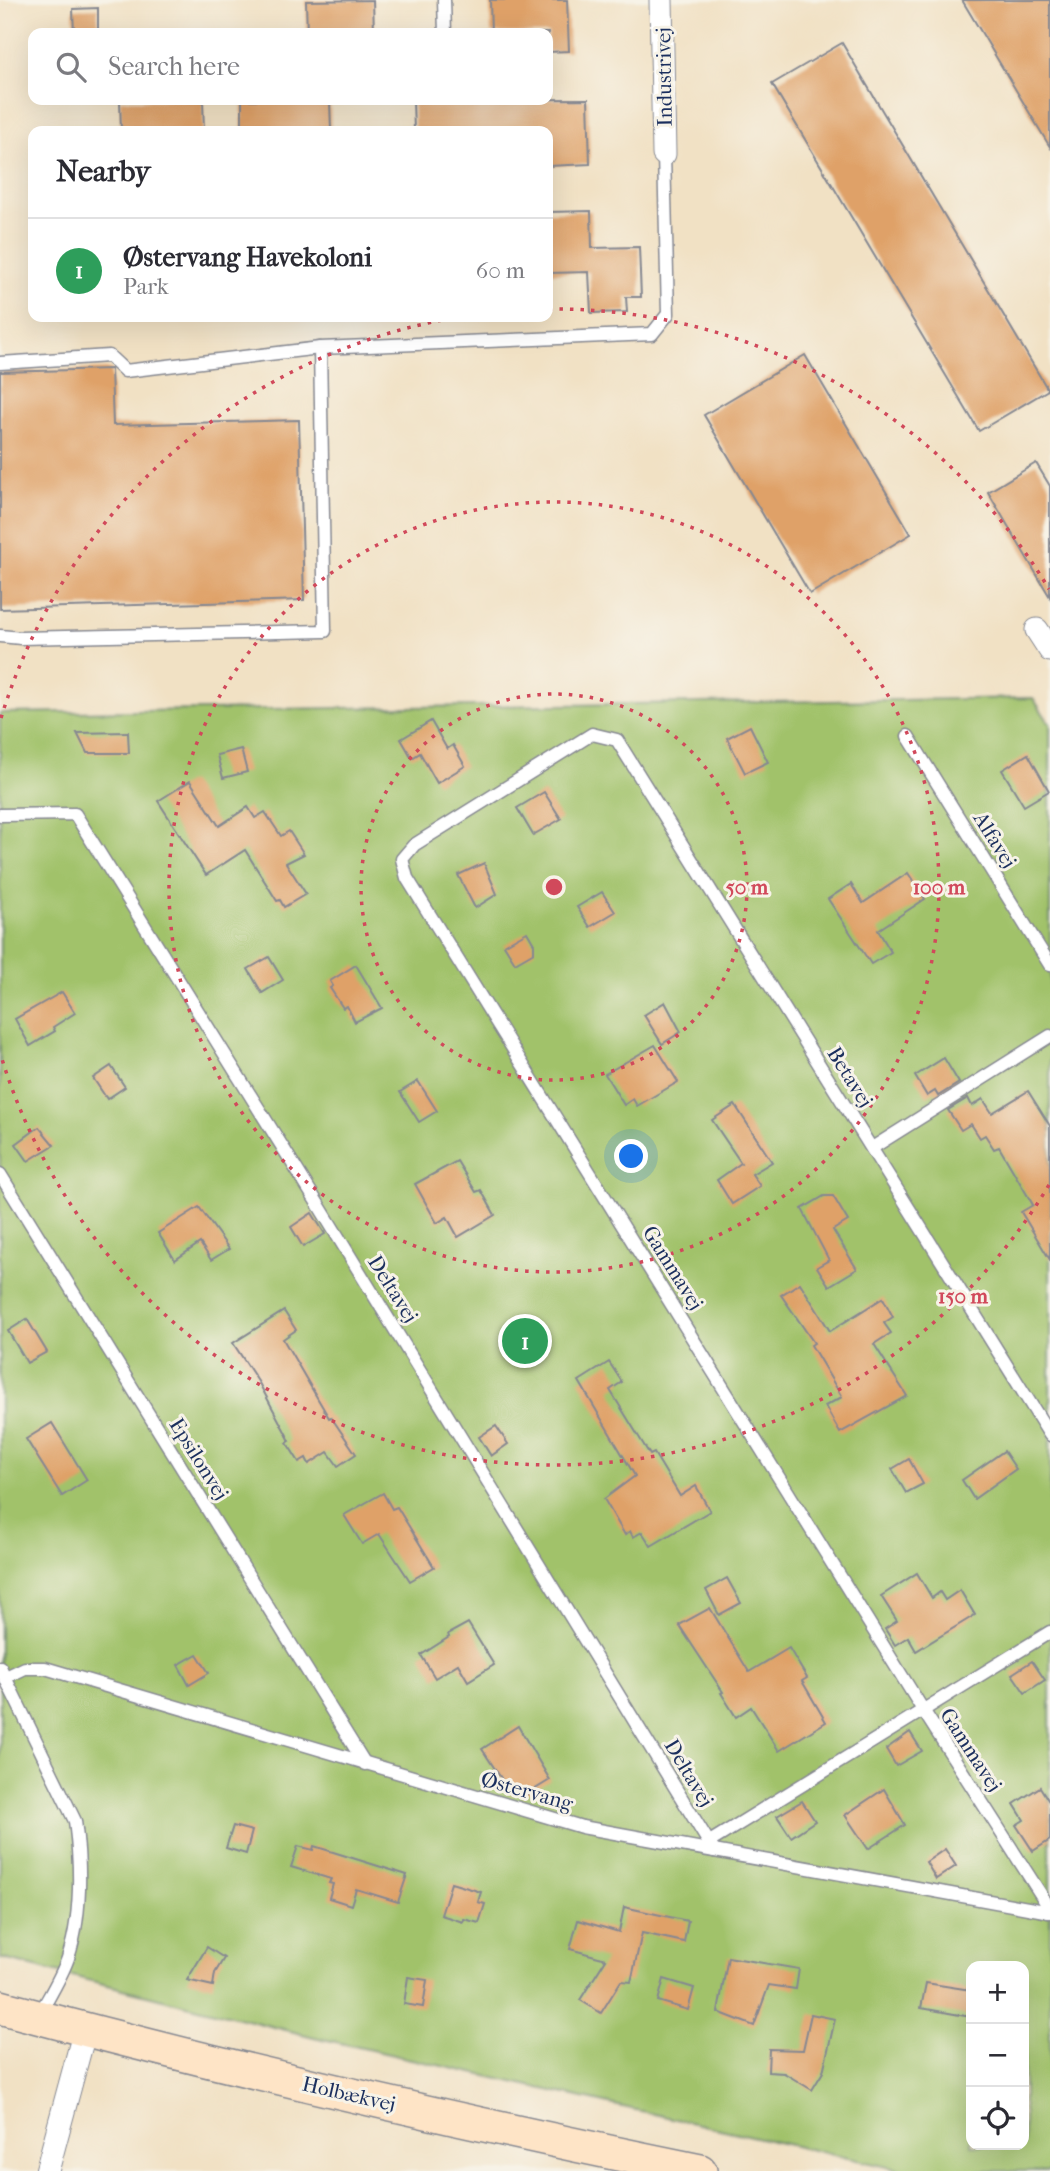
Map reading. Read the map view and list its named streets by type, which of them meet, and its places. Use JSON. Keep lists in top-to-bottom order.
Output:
{
  "streets": {
    "street": ["Industrivej", "Holbækvej"],
    "lane": [
      "Alfavej",
      "Betavej",
      "Gammavej",
      "Deltavej",
      "Epsilonvej",
      "Østervang"
    ]
  },
  "crossings": [
    ["Betavej", "Gammavej"],
    ["Gammavej", "Østervang"],
    ["Deltavej", "Østervang"],
    ["Epsilonvej", "Østervang"],
    ["Østervang", "Holbækvej"]
  ],
  "page": {
    "search": "Search here",
    "heading": "Nearby",
    "list": [
      {
        "mark": "1",
        "name": "Østervang Havekoloni",
        "note": "Park",
        "value": "60 m"
      }
    ],
    "pins": "1",
    "map_buttons": ["+", "−"]
  },
  "rings": ["50 m", "100 m", "150 m"]
}
